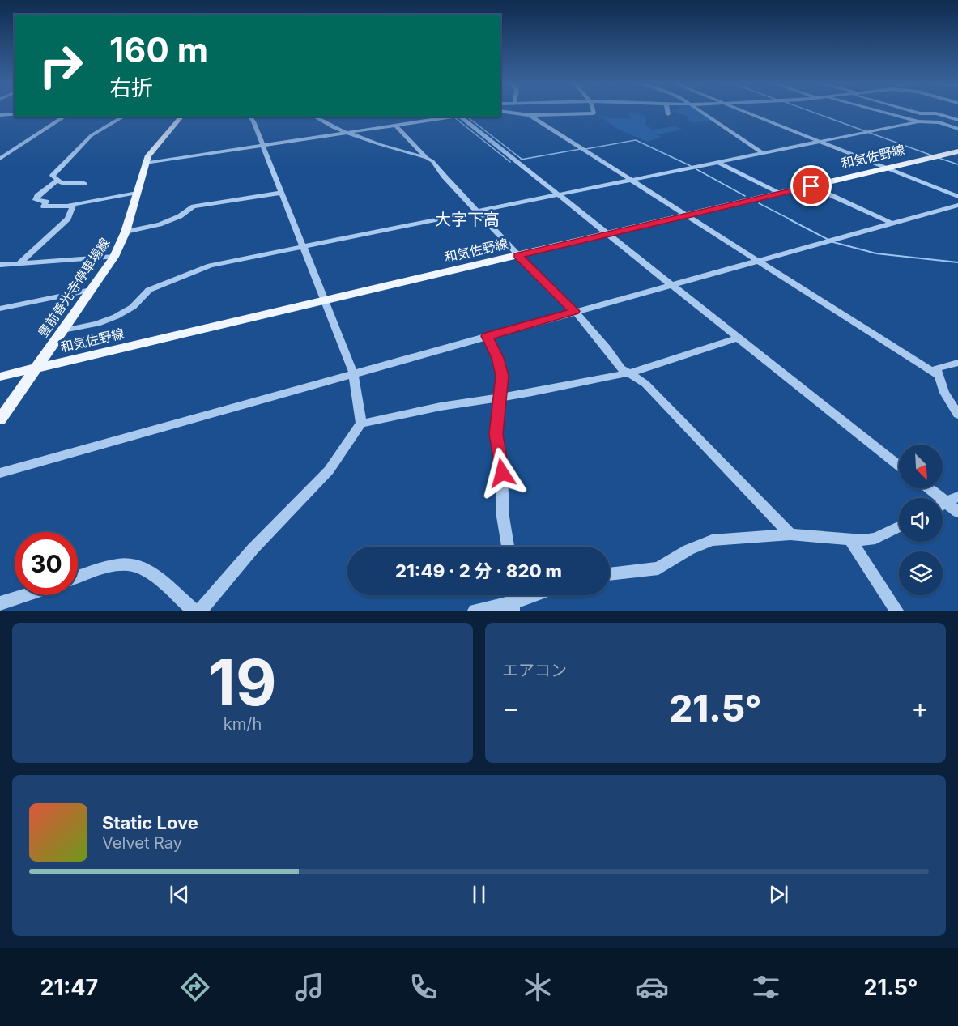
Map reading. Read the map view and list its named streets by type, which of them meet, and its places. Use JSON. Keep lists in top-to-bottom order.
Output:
{
  "streets": {
    "main road": ["和気佐野線", "豊前善光寺停車場線"]
  },
  "crossings": [
    ["和気佐野線", "豊前善光寺停車場線"]
  ],
  "districts": ["大字下高"],
  "north": "bottom right",
  "page": {
    "turn": ["160 m", "右折"],
    "limit": "30",
    "trip": "21:49 · 2 分 · 820 m",
    "tile": [
      ["19", "km/h"],
      "エアコン"
    ],
    "heat": ["−", "21.5°", "+"],
    "song": ["Static Love", "Velvet Ray"],
    "tabs": ["21:47", "21.5°"]
  }
}
